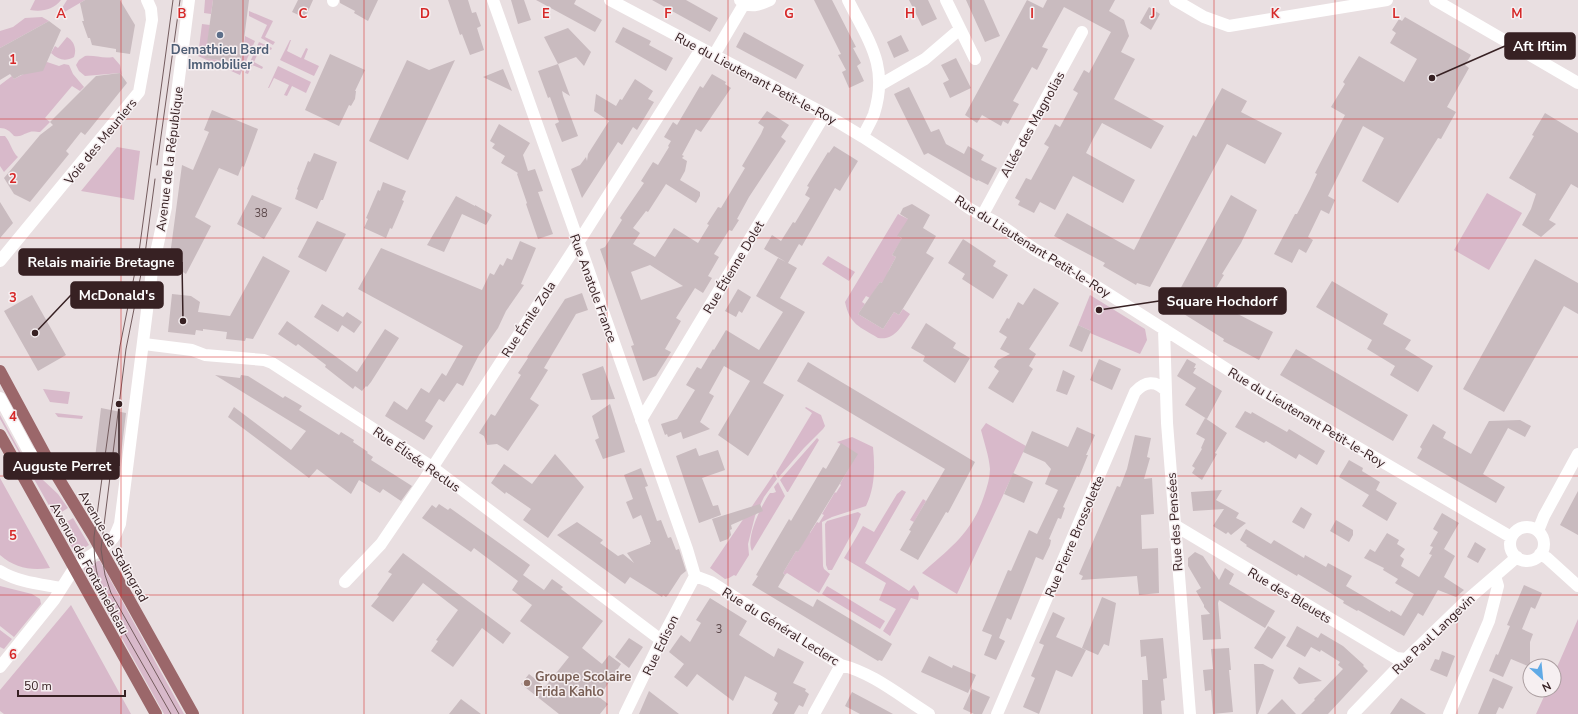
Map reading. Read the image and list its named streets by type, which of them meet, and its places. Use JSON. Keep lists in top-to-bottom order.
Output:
{
  "streets": {
    "main road": ["Avenue de Stalingrad", "Avenue de Fontainebleau"],
    "street": [
      "Rue du Lieutenant Petit-le-Roy",
      "Allée des Magnolias",
      "Voie des Meuniers",
      "Avenue de la République",
      "Rue Étienne Dolet",
      "Rue Anatole France",
      "Rue Émile Zola",
      "Rue Élisée Reclus",
      "Rue des Pensées",
      "Rue Pierre Brossolette",
      "Rue des Bleuets",
      "Rue du Général Leclerc",
      "Rue Paul Langevin",
      "Rue Edison"
    ]
  },
  "crossings": [
    ["Rue du Lieutenant Petit-le-Roy", "Allée des Magnolias"],
    ["Rue du Lieutenant Petit-le-Roy", "Rue Étienne Dolet"],
    ["Rue du Lieutenant Petit-le-Roy", "Rue Émile Zola"],
    ["Rue du Lieutenant Petit-le-Roy", "Rue des Pensées"],
    ["Rue du Lieutenant Petit-le-Roy", "Rue Paul Langevin"],
    ["Avenue de la République", "Rue Élisée Reclus"],
    ["Avenue de la République", "Avenue de Stalingrad"],
    ["Avenue de la République", "Avenue de Fontainebleau"],
    ["Rue Étienne Dolet", "Rue Anatole France"],
    ["Rue Anatole France", "Rue Émile Zola"],
    ["Rue Anatole France", "Rue du Général Leclerc"],
    ["Rue Anatole France", "Rue Edison"],
    ["Rue Émile Zola", "Rue Élisée Reclus"],
    ["Rue Élisée Reclus", "Rue Edison"],
    ["Rue des Pensées", "Rue Pierre Brossolette"],
    ["Rue des Pensées", "Rue des Bleuets"],
    ["Rue des Bleuets", "Rue Paul Langevin"],
    ["Rue du Général Leclerc", "Rue Edison"]
  ],
  "places": [
    "Demathieu Bard Immobilier",
    "Aft Iftim",
    "Square Hochdorf",
    "Relais mairie Bretagne",
    "McDonald's",
    "Auguste Perret",
    "Groupe Scolaire Frida Kahlo"
  ],
  "house_numbers": ["38", "3"],
  "scale_bar": "50 m",
  "north": "bottom right",
  "grid": {
    "columns": [
      "A",
      "B",
      "C",
      "D",
      "E",
      "F",
      "G",
      "H",
      "I",
      "J",
      "K",
      "L",
      "M"
    ],
    "rows": [
      "1",
      "2",
      "3",
      "4",
      "5",
      "6"
    ]
  }
}
